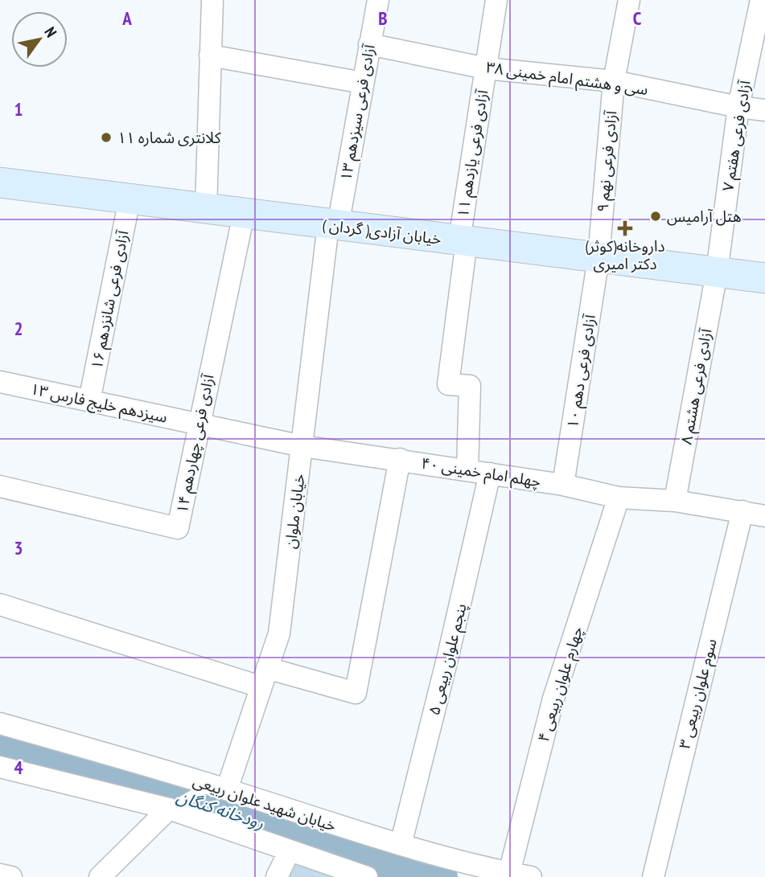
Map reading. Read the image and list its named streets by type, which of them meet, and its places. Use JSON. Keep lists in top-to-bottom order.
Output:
{
  "streets": {
    "main road": ["خیابان آزادی( گردان )"],
    "street": [
      "سی و هشتم امام خمینی ۳۸",
      "آزادی فرعی سیزدهم ۱۳",
      "آزادی فرعی هفتم ۷",
      "آزادی فرعی یازدهم ۱۱",
      "آزادی فرعی نهم ۹",
      "آزادی فرعی شانزدهم ۱۶",
      "آزادی فرعی دهم ۱۰",
      "آزادی فرعی هشتم ۸",
      "سیزدهم خلیج فارس ۱۳",
      "آزادی فرعی چهاردهم ۱۴",
      "چهلم امام خمینی ۴۰",
      "خیابان ملوان",
      "پنجم علوان ربیعی ۵",
      "چهارم علوان ربیعی ۴",
      "سوم علوان ربیعی ۳",
      "خیابان شهید علوان ربیعی"
    ]
  },
  "crossings": [
    ["سی و هشتم امام خمینی ۳۸", "آزادی فرعی سیزدهم ۱۳"],
    ["سی و هشتم امام خمینی ۳۸", "آزادی فرعی هفتم ۷"],
    ["سی و هشتم امام خمینی ۳۸", "آزادی فرعی یازدهم ۱۱"],
    ["سی و هشتم امام خمینی ۳۸", "آزادی فرعی نهم ۹"],
    ["آزادی فرعی سیزدهم ۱۳", "خیابان آزادی( گردان )"],
    ["آزادی فرعی سیزدهم ۱۳", "خیابان ملوان"],
    ["آزادی فرعی هفتم ۷", "خیابان آزادی( گردان )"],
    ["آزادی فرعی هفتم ۷", "آزادی فرعی هشتم ۸"],
    ["آزادی فرعی یازدهم ۱۱", "خیابان آزادی( گردان )"],
    ["آزادی فرعی یازدهم ۱۱", "چهلم امام خمینی ۴۰"],
    ["آزادی فرعی نهم ۹", "خیابان آزادی( گردان )"],
    ["آزادی فرعی نهم ۹", "آزادی فرعی دهم ۱۰"],
    ["خیابان آزادی( گردان )", "آزادی فرعی شانزدهم ۱۶"],
    ["خیابان آزادی( گردان )", "آزادی فرعی دهم ۱۰"],
    ["خیابان آزادی( گردان )", "آزادی فرعی هشتم ۸"],
    ["خیابان آزادی( گردان )", "آزادی فرعی چهاردهم ۱۴"],
    ["خیابان آزادی( گردان )", "خیابان ملوان"],
    ["آزادی فرعی شانزدهم ۱۶", "سیزدهم خلیج فارس ۱۳"],
    ["آزادی فرعی دهم ۱۰", "چهلم امام خمینی ۴۰"],
    ["آزادی فرعی هشتم ۸", "چهلم امام خمینی ۴۰"],
    ["سیزدهم خلیج فارس ۱۳", "آزادی فرعی چهاردهم ۱۴"],
    ["سیزدهم خلیج فارس ۱۳", "چهلم امام خمینی ۴۰"],
    ["آزادی فرعی چهاردهم ۱۴", "چهلم امام خمینی ۴۰"],
    ["چهلم امام خمینی ۴۰", "خیابان ملوان"],
    ["چهلم امام خمینی ۴۰", "پنجم علوان ربیعی ۵"],
    ["چهلم امام خمینی ۴۰", "چهارم علوان ربیعی ۴"],
    ["چهلم امام خمینی ۴۰", "سوم علوان ربیعی ۳"],
    ["خیابان ملوان", "خیابان شهید علوان ربیعی"],
    ["پنجم علوان ربیعی ۵", "خیابان شهید علوان ربیعی"],
    ["چهارم علوان ربیعی ۴", "خیابان شهید علوان ربیعی"]
  ],
  "water": ["رودخانه کنگان"],
  "places": {
    "other": ["کلانتری شماره ۱۱", "هتل آرامیس"],
    "health": ["داروخانه(کوثر) دکتر امیری"]
  },
  "north": "top right",
  "grid": {
    "columns": ["A", "B", "C"],
    "rows": [
      "1",
      "2",
      "3",
      "4"
    ]
  }
}
